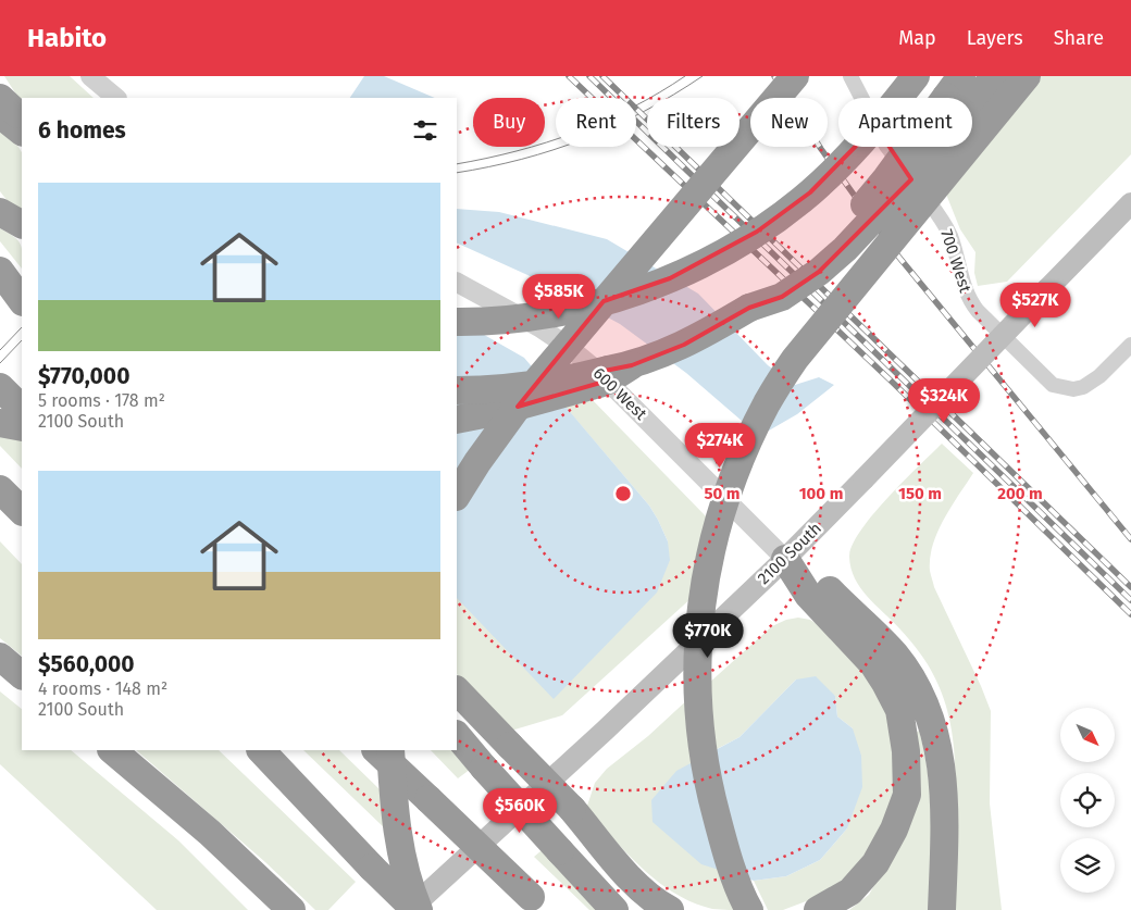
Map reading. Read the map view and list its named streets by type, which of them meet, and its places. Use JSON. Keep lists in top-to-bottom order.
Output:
{
  "streets": {
    "main road": ["2100 South"],
    "street": ["700 West", "600 West"]
  },
  "crossings": [
    ["600 West", "2100 South"]
  ],
  "north": "bottom right",
  "page": {
    "header": "Habito",
    "nav": ["Map", "Layers", "Share"],
    "chip": [
      "Buy",
      "Rent",
      "Filters",
      "New",
      "Apartment"
    ],
    "heading": "6 homes",
    "list": [
      {
        "name": "$770,000",
        "note": "5 rooms · 178 m² · 2100 South"
      },
      {
        "name": "$560,000",
        "note": "4 rooms · 148 m² · 2100 South"
      }
    ],
    "price": [
      "$585K",
      "$527K",
      "$324K",
      "$274K",
      "$770K",
      "$560K"
    ]
  },
  "rings": [
    "50 m",
    "100 m",
    "150 m",
    "200 m"
  ]
}
